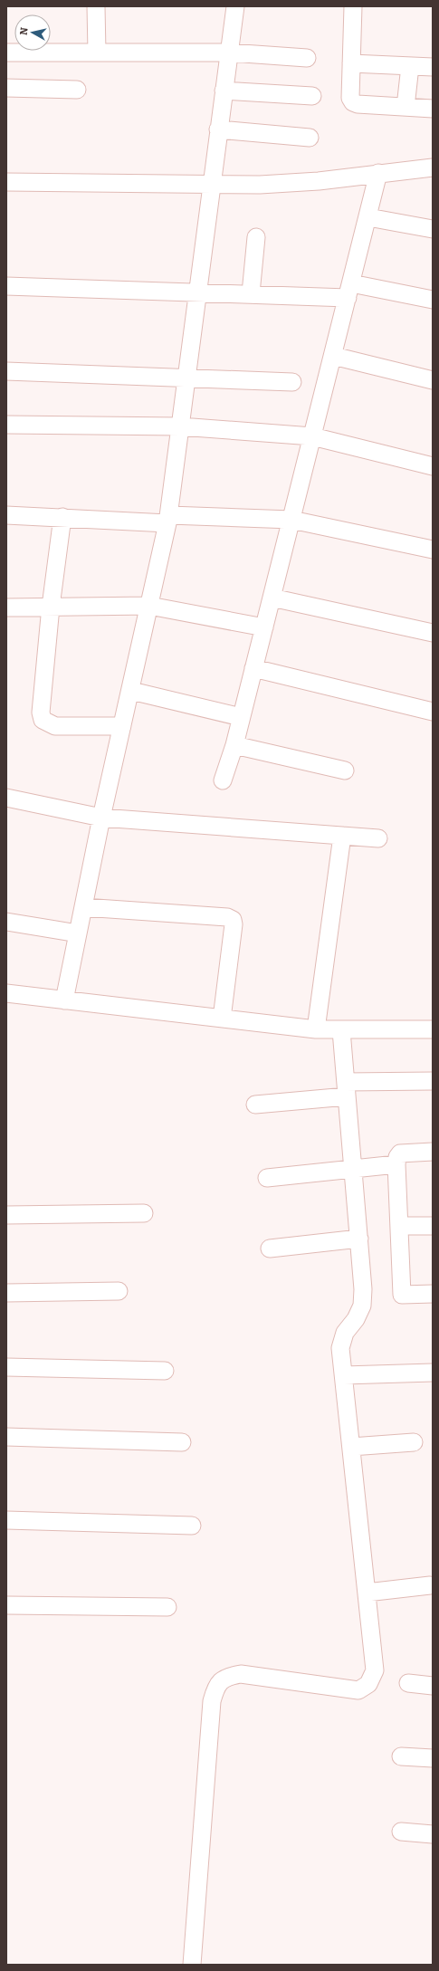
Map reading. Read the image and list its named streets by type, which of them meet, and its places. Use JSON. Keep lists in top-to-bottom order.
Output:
{
  "north": "left"
}
